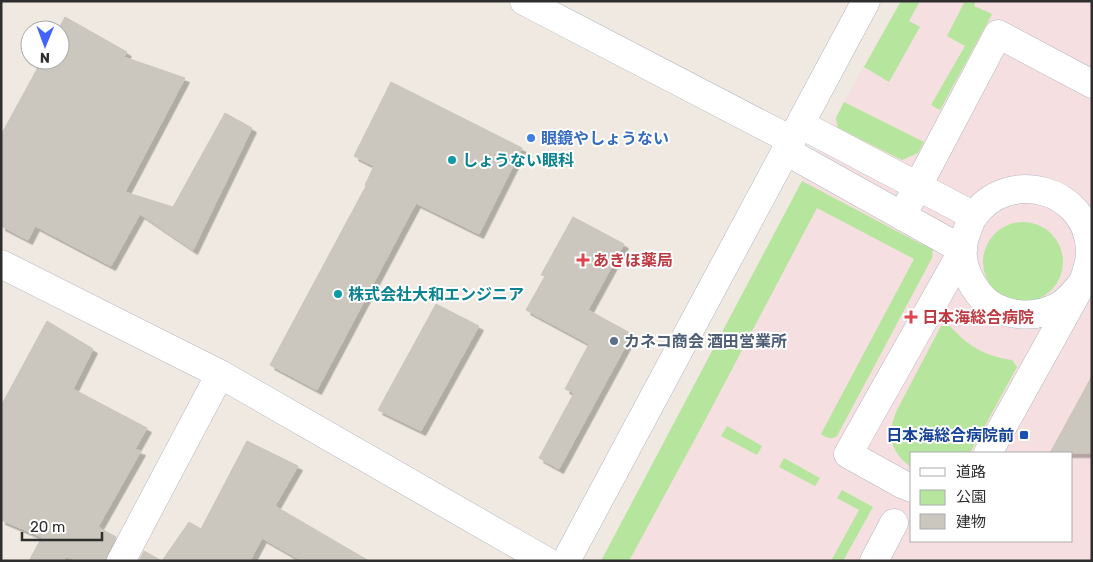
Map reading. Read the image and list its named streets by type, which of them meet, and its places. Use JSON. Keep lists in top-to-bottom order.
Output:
{
  "places": {
    "other": [
      "眼鏡やしょうない",
      "しょうない眼科",
      "株式会社大和エンジニア",
      "カネコ商会 酒田営業所"
    ],
    "health": ["あきほ薬局", "日本海総合病院"],
    "transit": ["日本海総合病院前"]
  },
  "legend": ["道路", "公園", "建物"],
  "scale_bar": "20 m",
  "north": "bottom"
}
